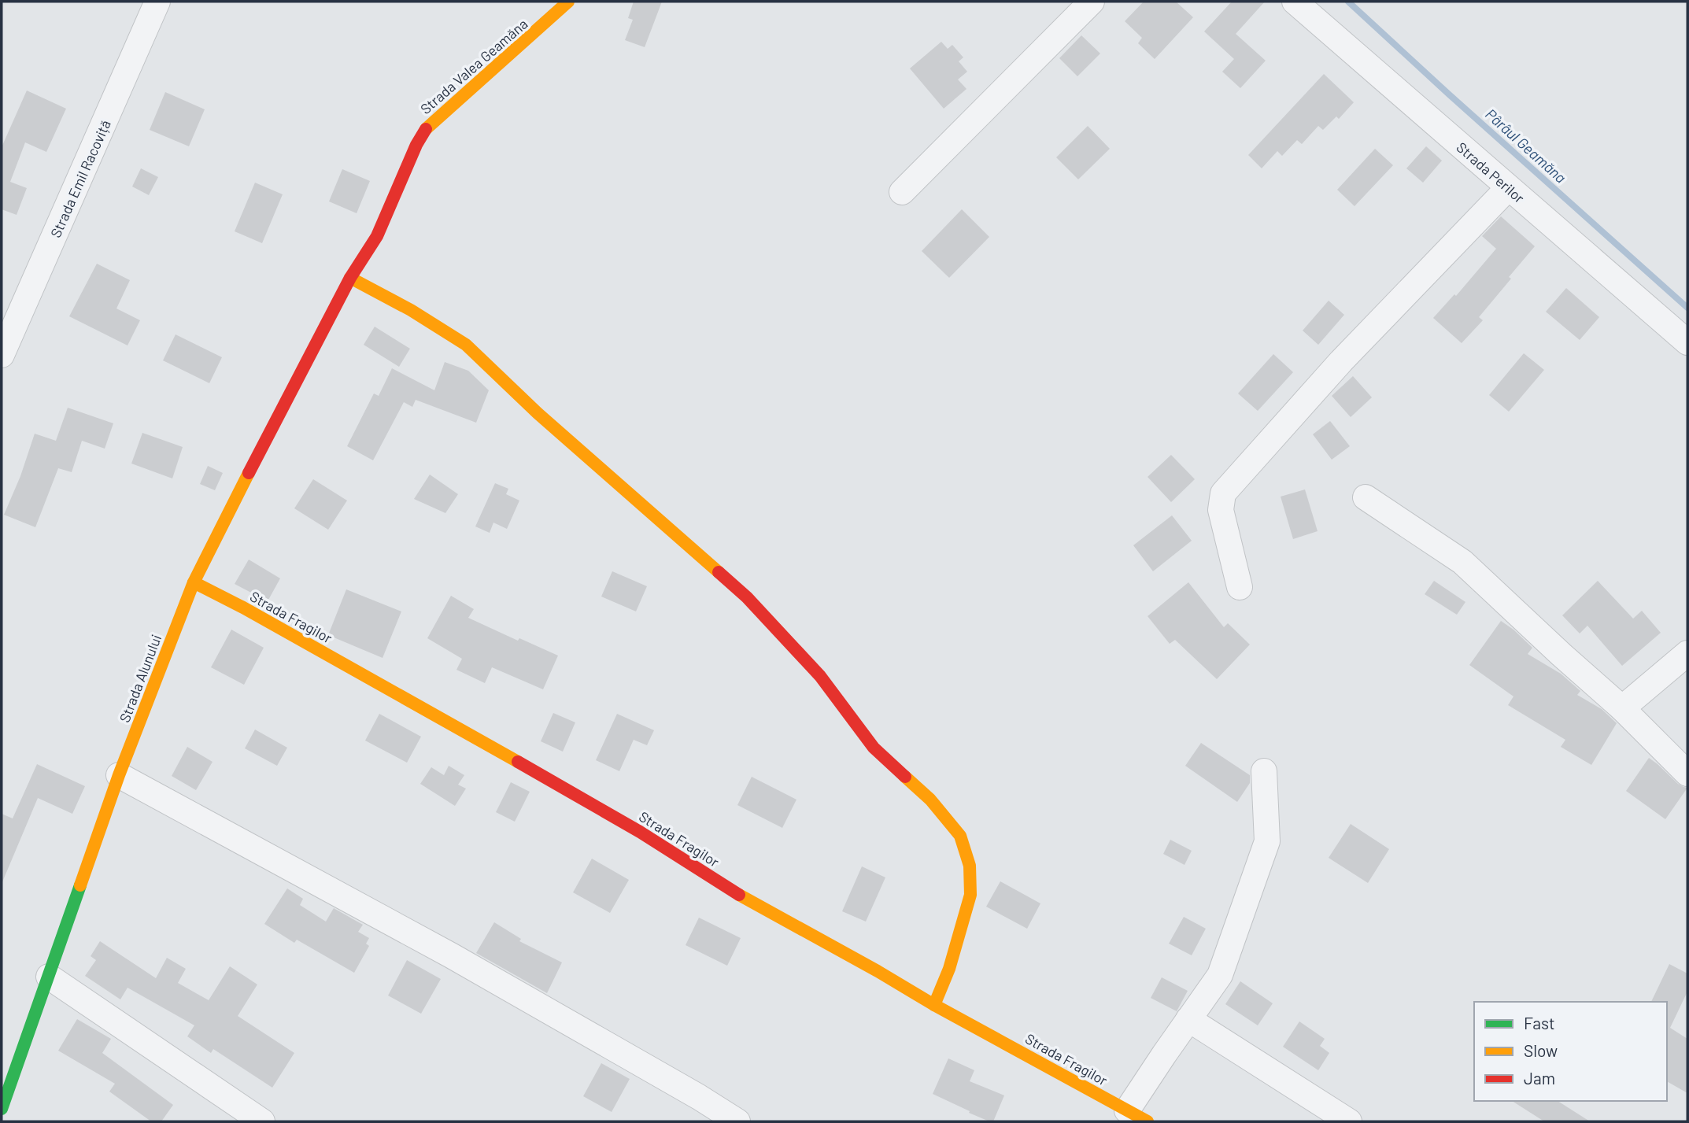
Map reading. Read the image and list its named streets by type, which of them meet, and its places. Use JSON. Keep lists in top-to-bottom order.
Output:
{
  "streets": {
    "street": [
      "Strada Valea Geamăna",
      "Strada Perilor",
      "Strada Emil Racoviță",
      "Strada Fragilor",
      "Strada Alunului"
    ]
  },
  "crossings": [
    ["Strada Valea Geamăna", "Strada Alunului"],
    ["Strada Fragilor", "Strada Alunului"]
  ],
  "water": ["Pârâul Geamăna"],
  "legend": ["Fast", "Slow", "Jam"]
}
